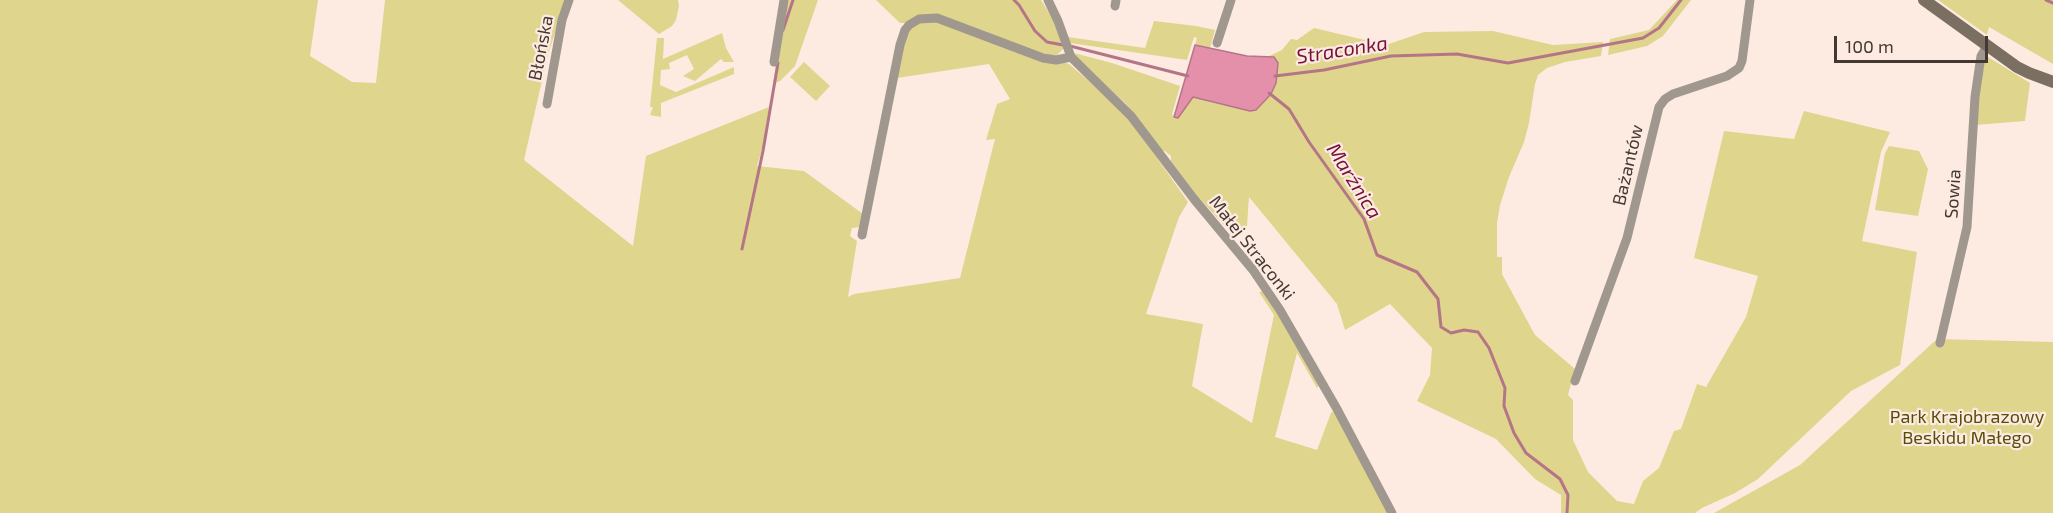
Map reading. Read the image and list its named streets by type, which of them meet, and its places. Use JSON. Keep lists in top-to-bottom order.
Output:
{
  "streets": {
    "street": [
      "Błońska",
      "Bażantów",
      "Sowia",
      "Małej Straconki"
    ]
  },
  "water": ["Straconka", "Marźnica"],
  "parks": ["Park Krajobrazowy Beskidu Małego"],
  "scale_bar": "100 m"
}
